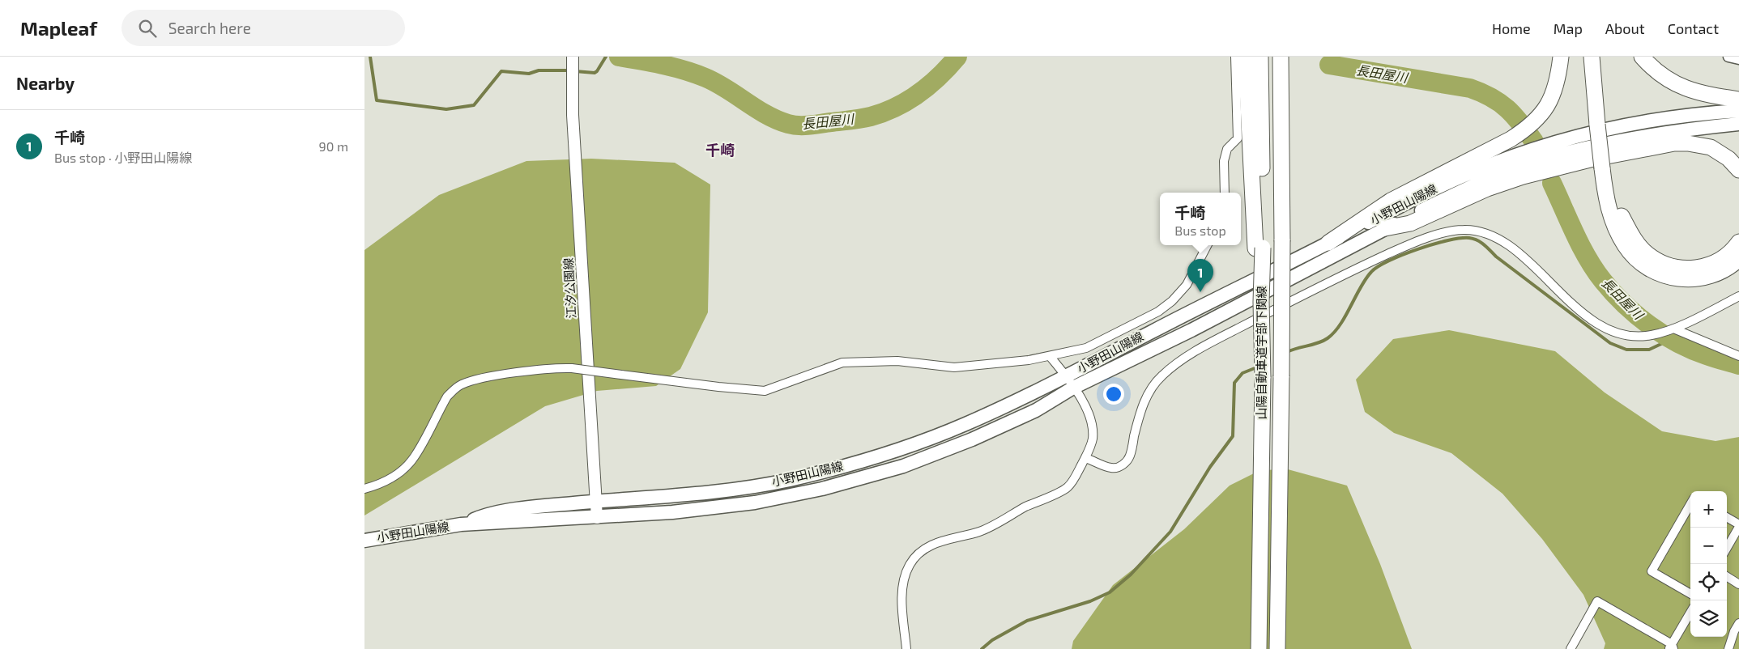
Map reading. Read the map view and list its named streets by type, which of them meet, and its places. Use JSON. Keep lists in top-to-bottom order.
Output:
{
  "streets": {
    "highway": ["山陽自動車道宇部下関線"],
    "main road": ["小野田山陽線", "江汐公園線"]
  },
  "crossings": [
    ["小野田山陽線", "江汐公園線"]
  ],
  "districts": ["千崎"],
  "water": ["長田屋川"],
  "page": {
    "header": "Mapleaf",
    "search": "Search here",
    "nav": [
      "Home",
      "Map",
      "About",
      "Contact"
    ],
    "heading": "Nearby",
    "list": [
      {
        "mark": "1",
        "name": "千崎",
        "note": "Bus stop · 小野田山陽線",
        "value": "90 m"
      }
    ],
    "popup": ["千崎", "Bus stop"],
    "pins": "1",
    "map_buttons": ["+", "−"]
  }
}
